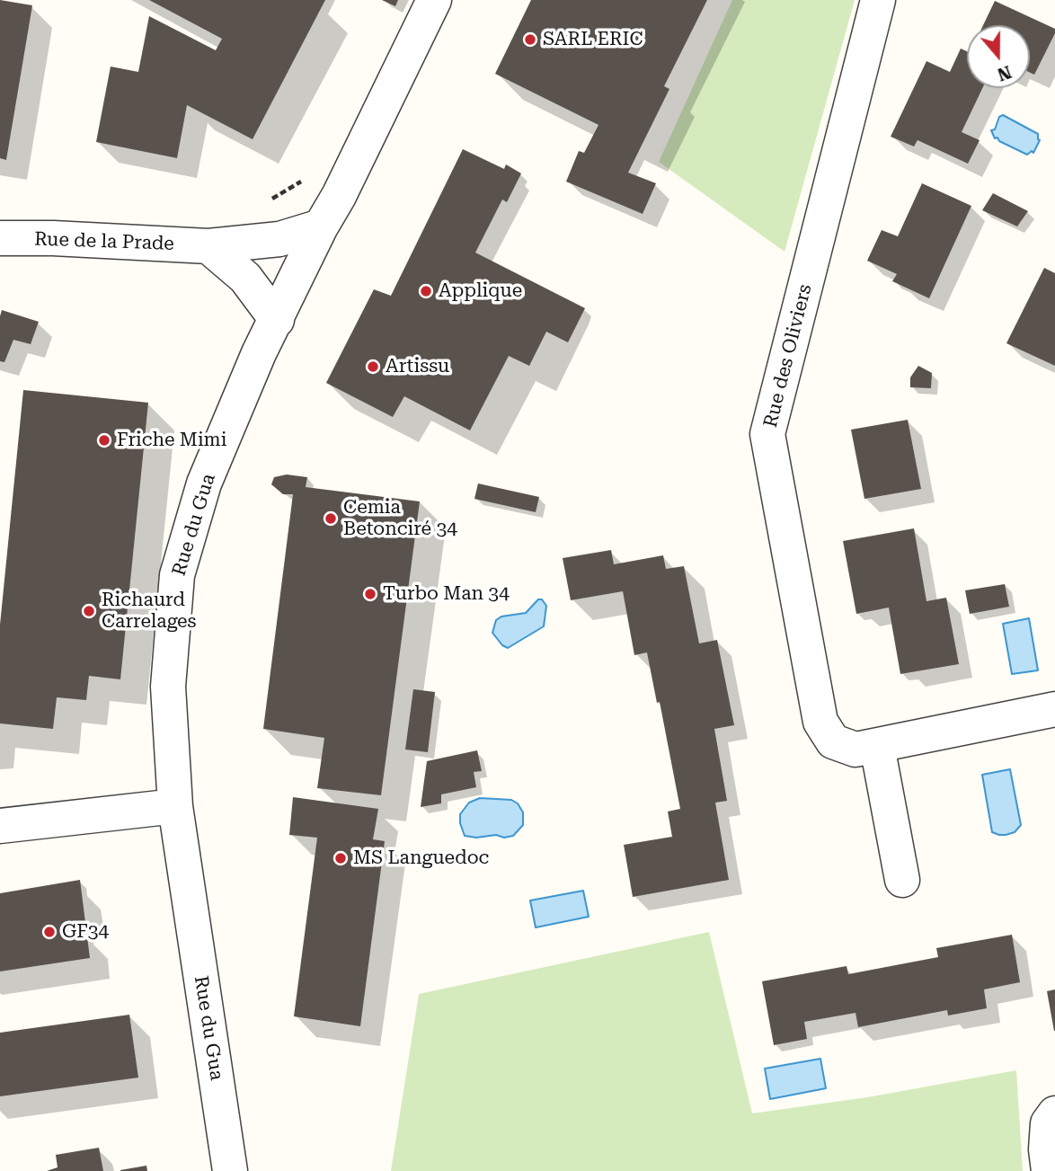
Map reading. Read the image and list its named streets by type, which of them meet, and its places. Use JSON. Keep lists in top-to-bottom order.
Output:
{
  "streets": {
    "street": ["Rue de la Prade", "Rue des Oliviers", "Rue du Gua"]
  },
  "crossings": [
    ["Rue de la Prade", "Rue du Gua"]
  ],
  "places": [
    "SARL ERIC",
    "Applique",
    "Artissu",
    "Friche Mimi",
    "Cemia Betonciré 34",
    "Turbo Man 34",
    "Richaurd Carrelages",
    "MS Languedoc",
    "GF34"
  ],
  "north": "bottom"
}
